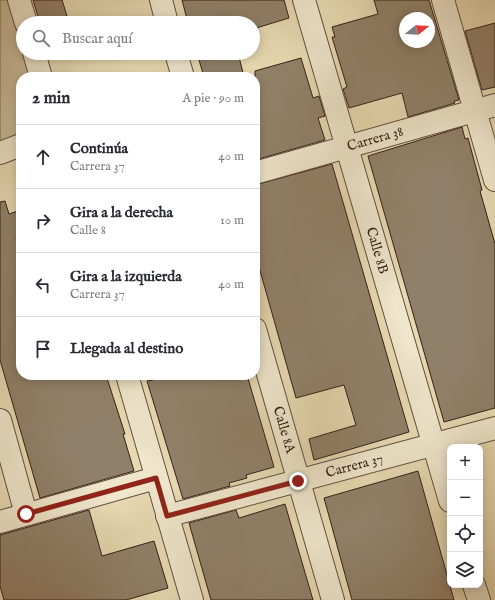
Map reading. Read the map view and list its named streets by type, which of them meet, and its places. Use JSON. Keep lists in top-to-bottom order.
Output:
{
  "streets": {
    "street": [
      "Carrera 38",
      "Calle 8B",
      "Calle 8A",
      "Carrera 37"
    ]
  },
  "crossings": [
    ["Carrera 38", "Calle 8B"],
    ["Calle 8B", "Carrera 37"],
    ["Calle 8A", "Carrera 37"]
  ],
  "north": "right",
  "page": {
    "search": "Buscar aquí",
    "heading": ["2 min", "A pie · 90 m"],
    "list": [
      ["Continúa", "Carrera 37", "40 m"],
      ["Gira a la derecha", "Calle 8", "10 m"],
      ["Gira a la izquierda", "Carrera 37", "40 m"],
      "Llegada al destino"
    ],
    "map_buttons": ["+", "−"]
  }
}
